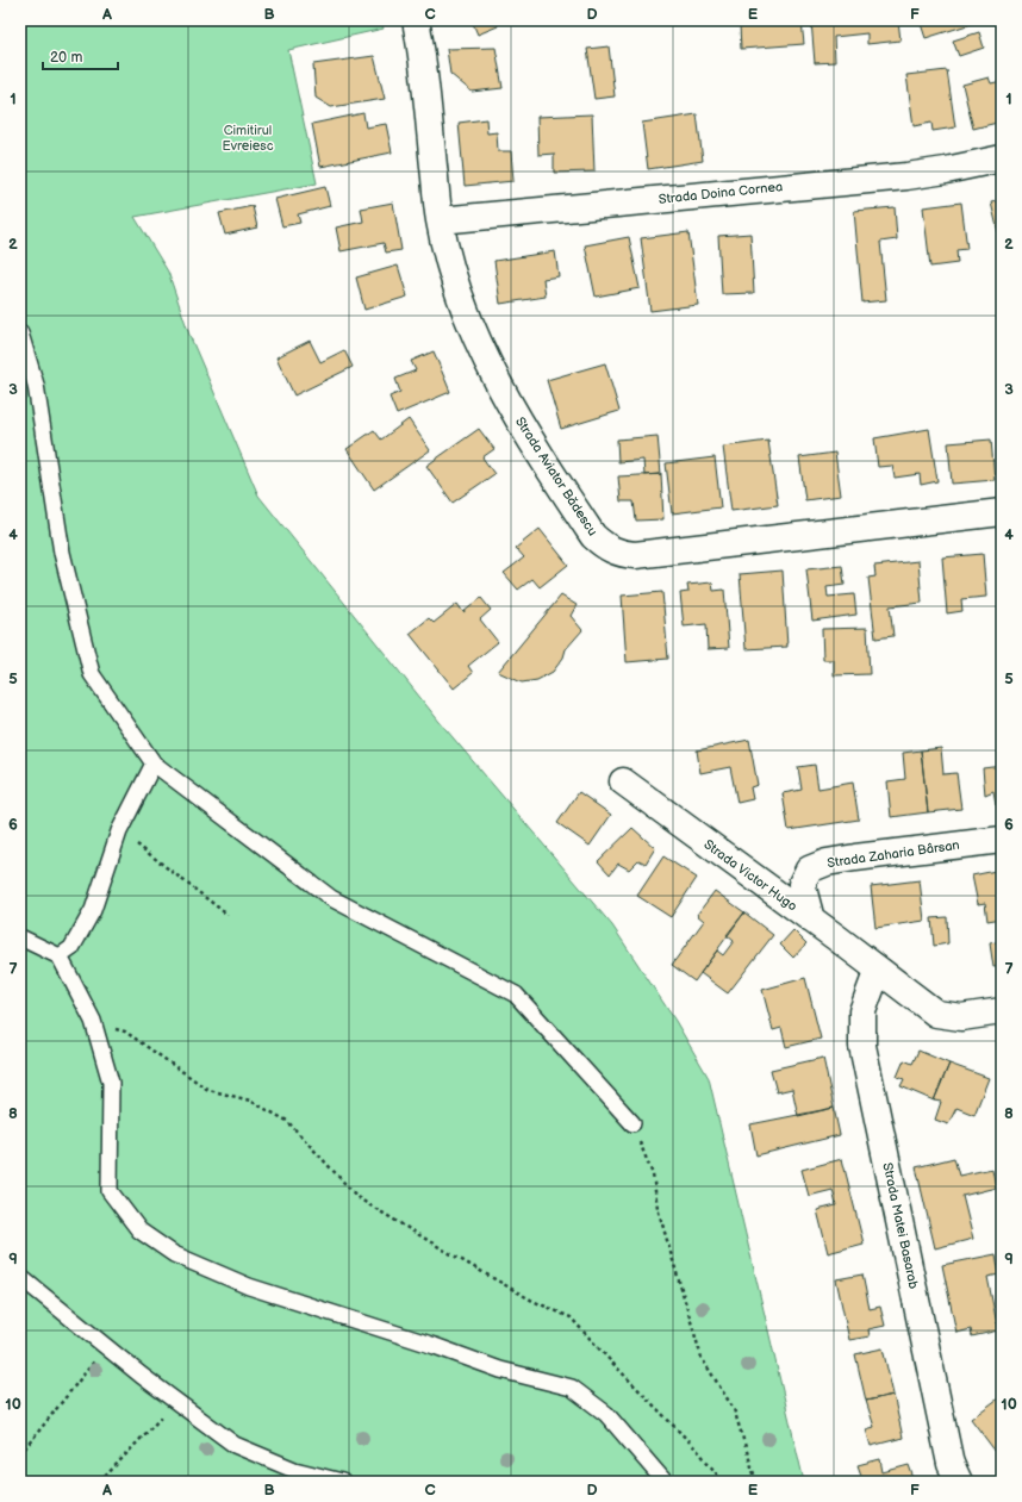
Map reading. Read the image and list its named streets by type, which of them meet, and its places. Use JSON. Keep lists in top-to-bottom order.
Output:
{
  "streets": {
    "street": [
      "Strada Doina Cornea",
      "Strada Aviator Bădescu",
      "Strada Zaharia Bârsan",
      "Strada Victor Hugo",
      "Strada Matei Basarab"
    ]
  },
  "crossings": [
    ["Strada Doina Cornea", "Strada Aviator Bădescu"],
    ["Strada Zaharia Bârsan", "Strada Victor Hugo"],
    ["Strada Victor Hugo", "Strada Matei Basarab"]
  ],
  "parks": ["Cimitirul Evreiesc"],
  "scale_bar": "20 m",
  "grid": {
    "columns": [
      "A",
      "B",
      "C",
      "D",
      "E",
      "F"
    ],
    "rows": [
      "1",
      "2",
      "3",
      "4",
      "5",
      "6",
      "7",
      "8",
      "9",
      "10"
    ]
  }
}
